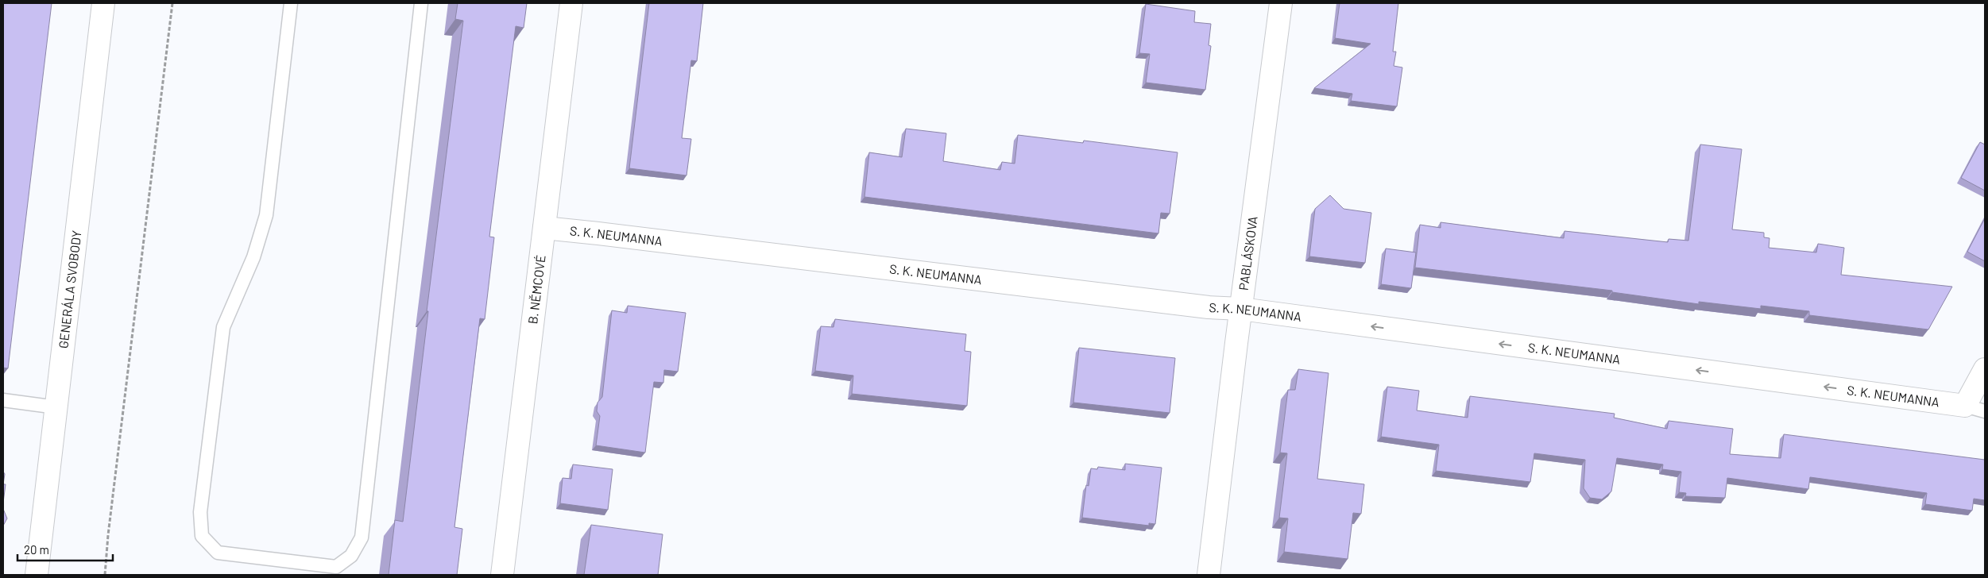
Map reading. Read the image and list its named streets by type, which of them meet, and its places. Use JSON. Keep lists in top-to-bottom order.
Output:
{
  "streets": {
    "street": [
      "S. K. NEUMANNA",
      "PABLÁSKOVA",
      "GENERÁLA SVOBODY",
      "B. NĚMCOVÉ"
    ]
  },
  "crossings": [
    ["S. K. NEUMANNA", "PABLÁSKOVA"],
    ["S. K. NEUMANNA", "B. NĚMCOVÉ"]
  ],
  "one_way": ["S. K. NEUMANNA"],
  "scale_bar": "20 m"
}
